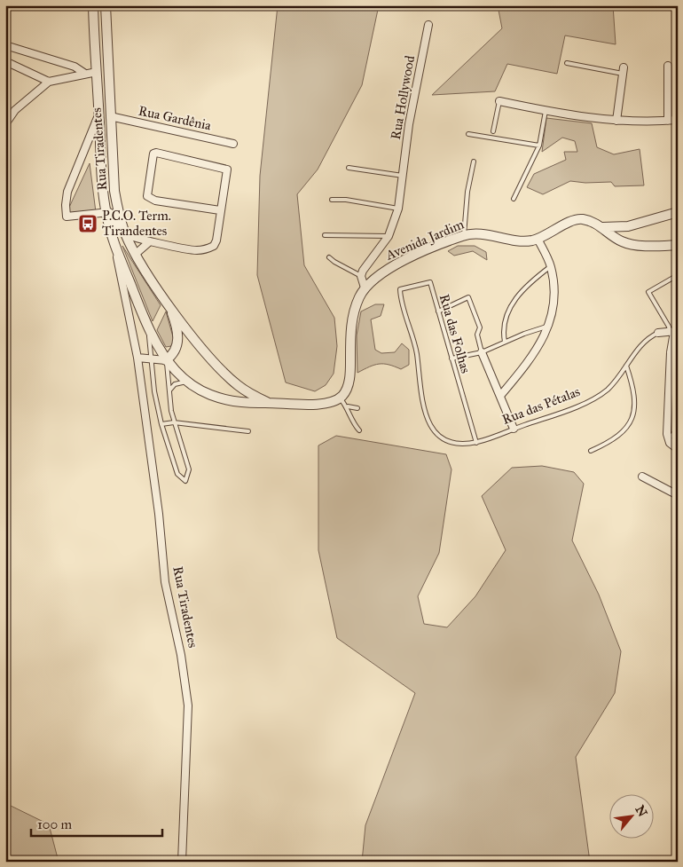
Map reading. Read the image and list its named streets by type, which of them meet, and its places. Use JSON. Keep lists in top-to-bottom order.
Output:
{
  "streets": {
    "street": [
      "Rua Hollywood",
      "Rua Gardênia",
      "Rua Tiradentes",
      "Avenida Jardim",
      "Rua das Pétalas"
    ],
    "lane": ["Rua das Folhas"]
  },
  "crossings": [
    ["Rua Gardênia", "Rua Tiradentes"],
    ["Rua das Folhas", "Rua das Pétalas"]
  ],
  "places": {
    "bus stop": ["P.C.O. Term. Tirandentes"]
  },
  "scale_bar": "100 m",
  "north": "top right"
}
